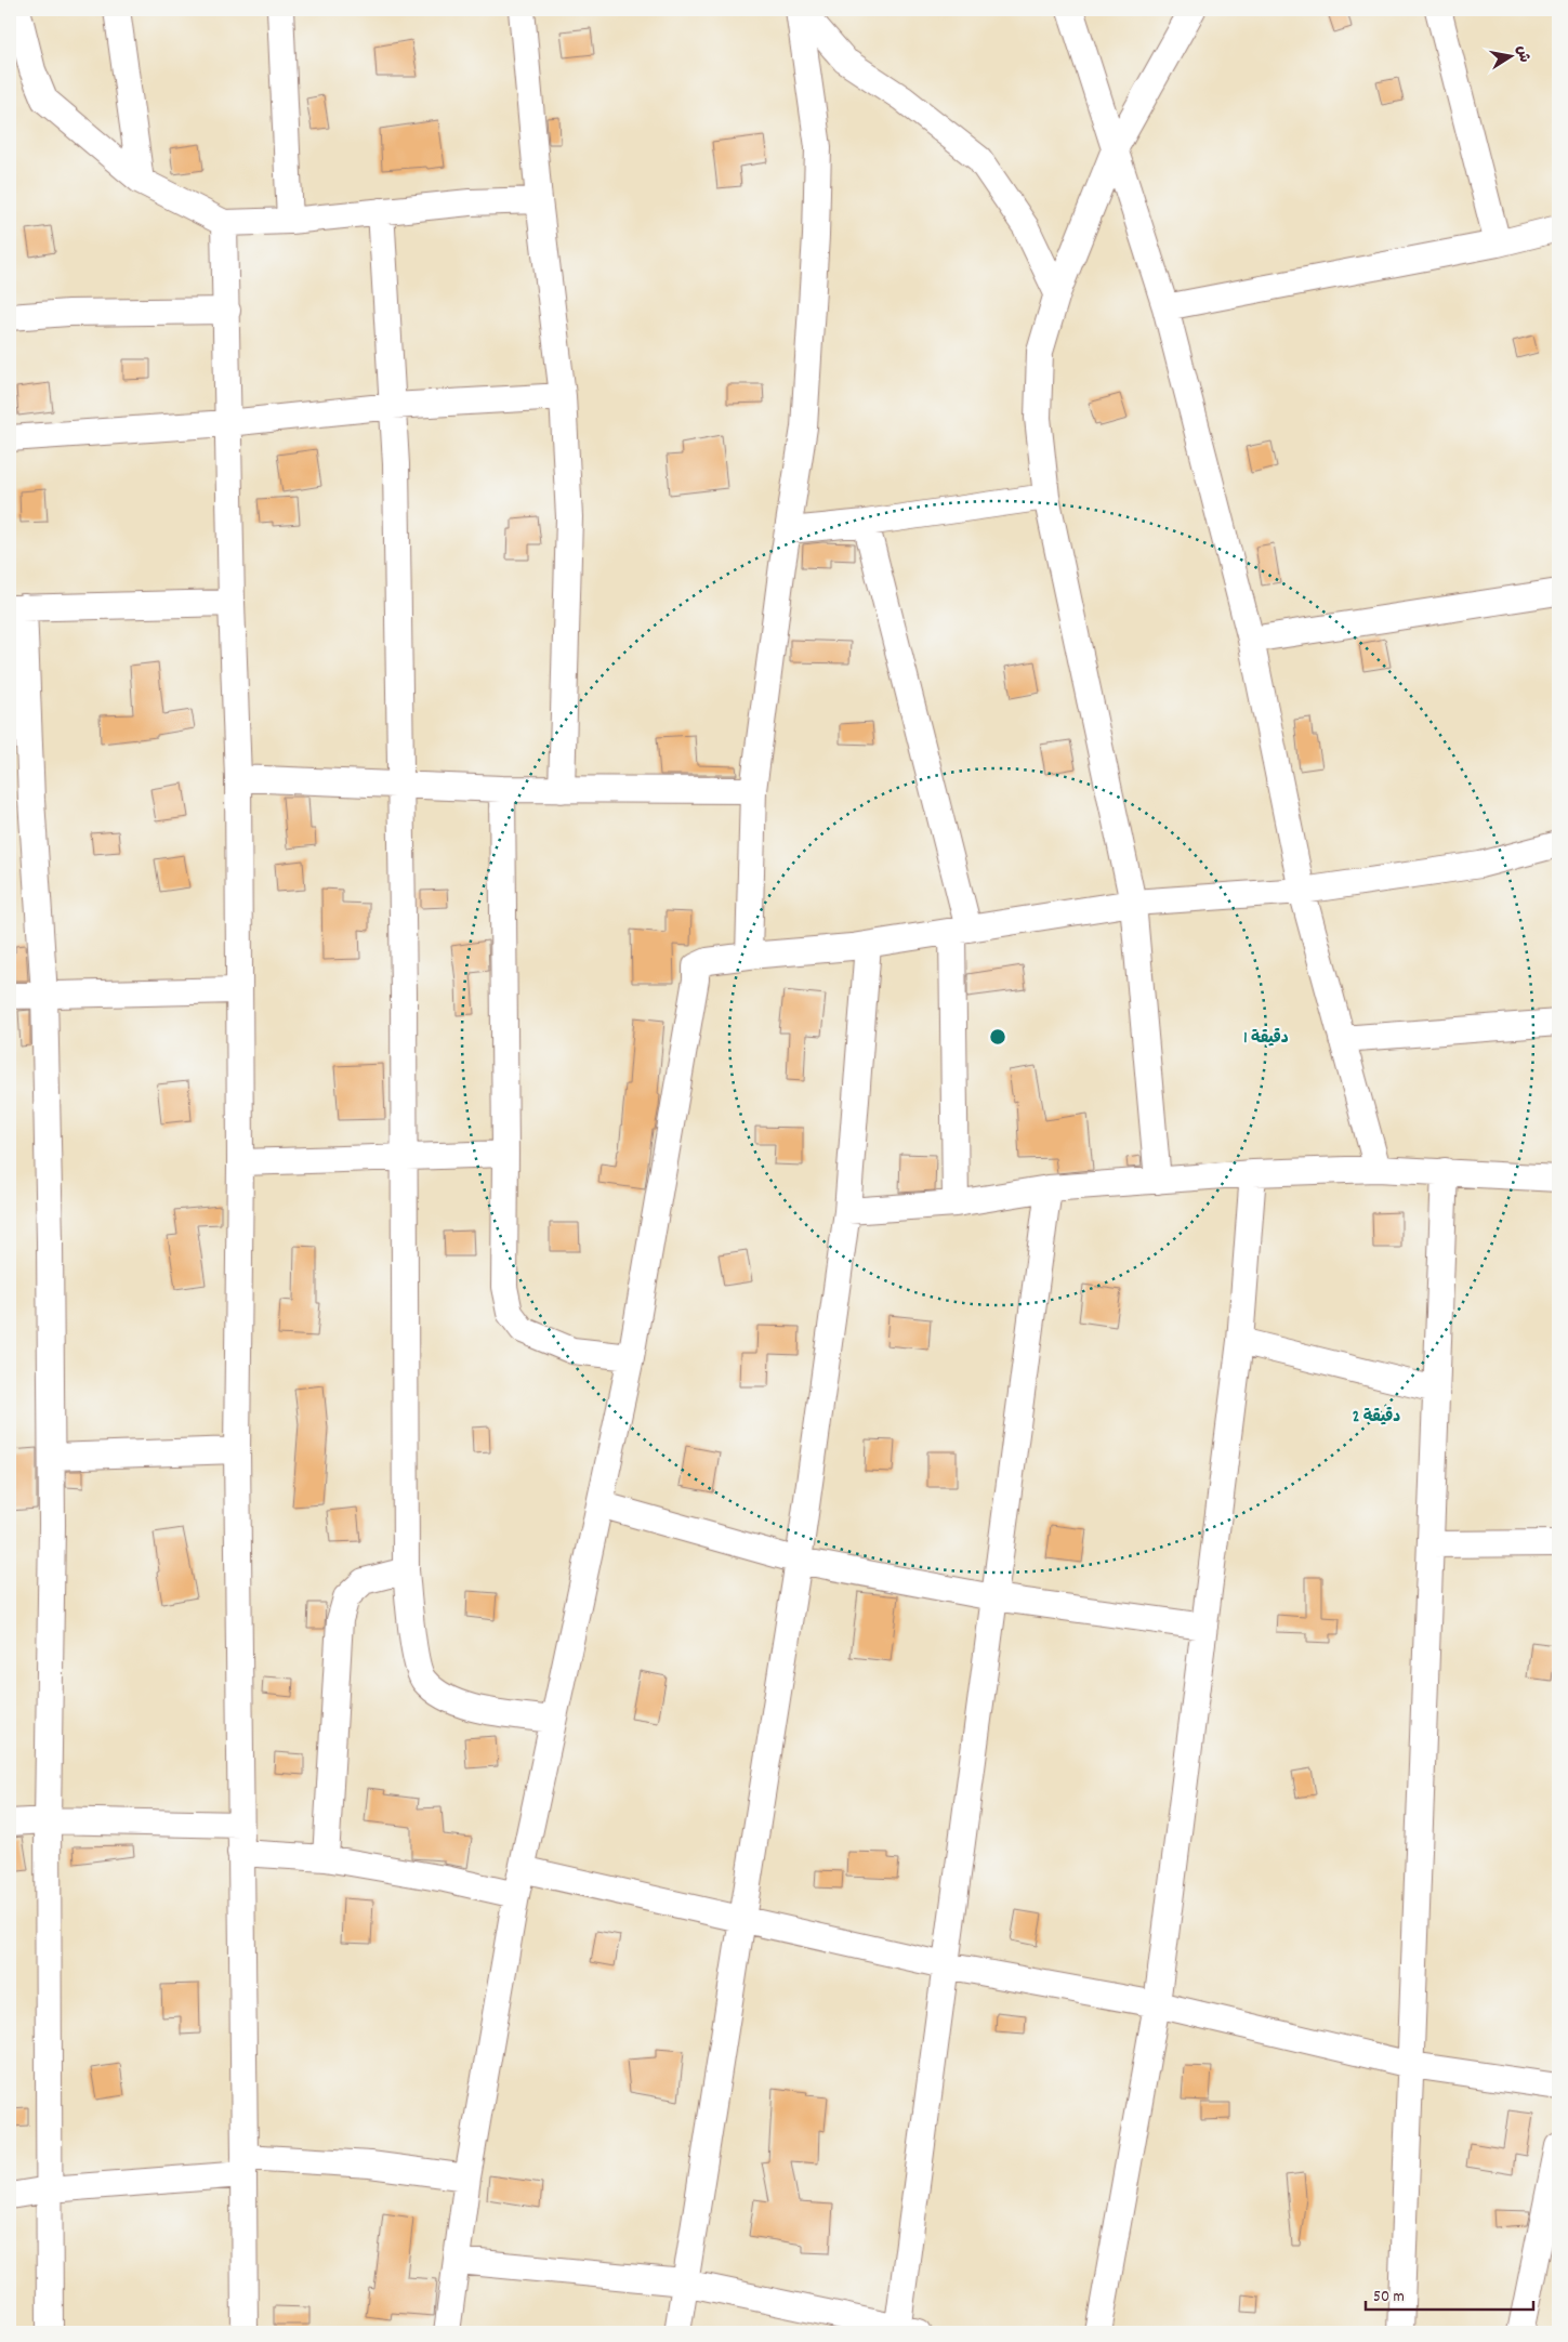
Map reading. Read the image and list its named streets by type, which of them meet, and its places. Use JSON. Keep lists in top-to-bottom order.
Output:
{
  "scale_bar": "50 m",
  "north": "right",
  "rings": ["1 دقيقة", "2 دقيقة"]
}
